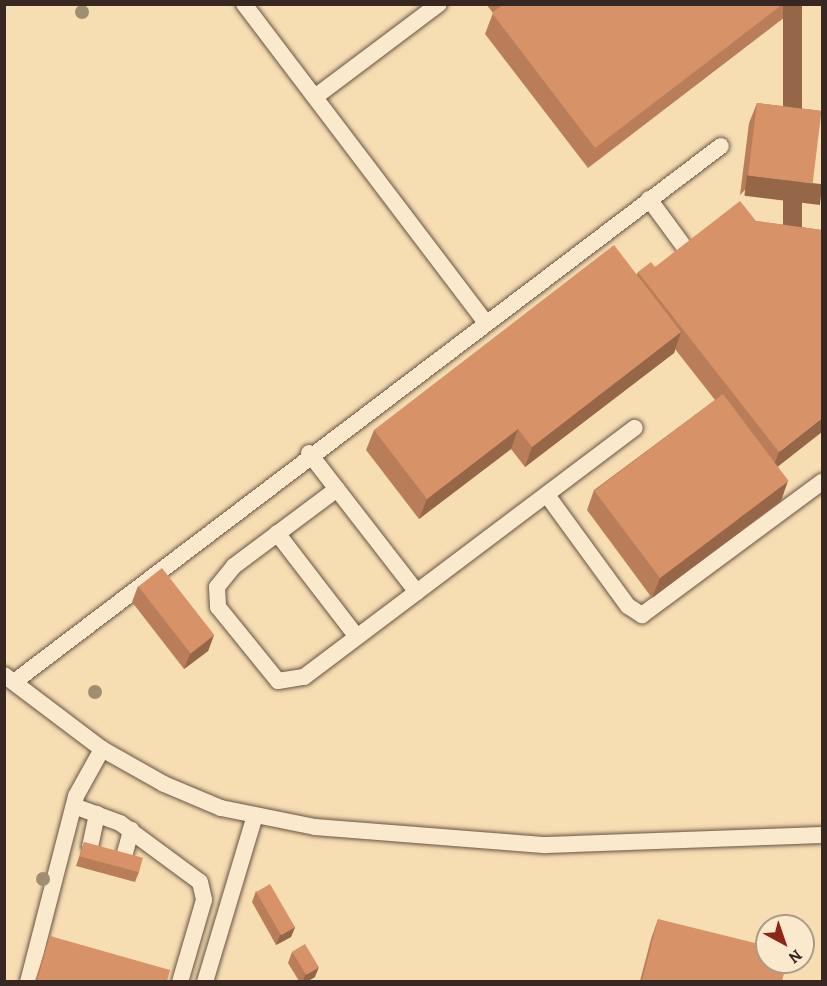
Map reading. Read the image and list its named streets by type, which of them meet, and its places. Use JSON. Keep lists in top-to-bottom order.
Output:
{
  "north": "bottom right"
}
